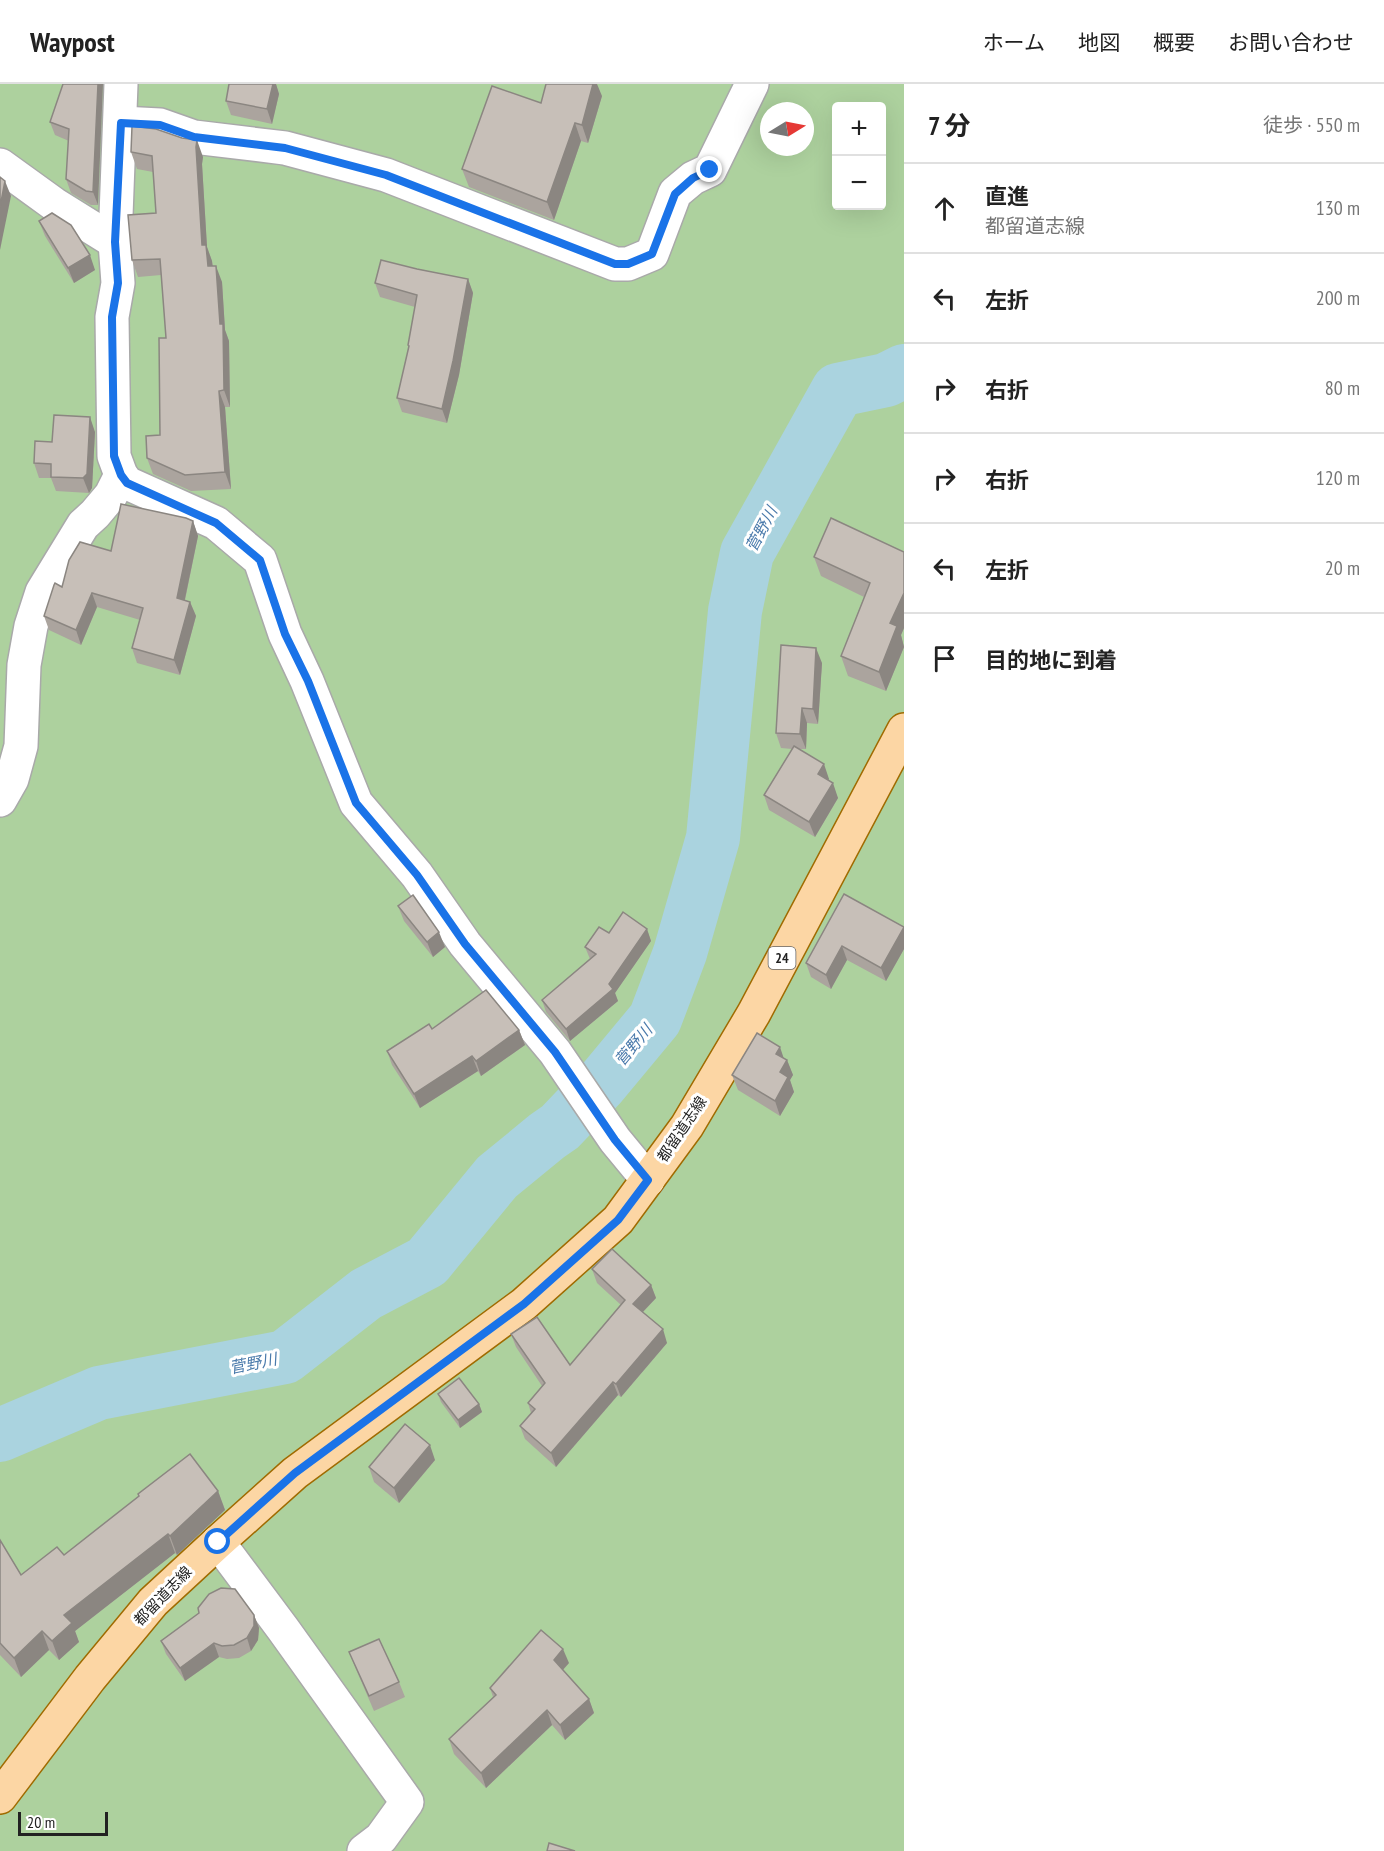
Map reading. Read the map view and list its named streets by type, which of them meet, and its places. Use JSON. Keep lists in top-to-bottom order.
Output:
{
  "streets": {
    "main road": ["24", "都留道志線"]
  },
  "water": ["菅野川"],
  "scale_bar": "20 m",
  "north": "right",
  "page": {
    "header": "Waypost",
    "nav": [
      "ホーム",
      "地図",
      "概要",
      "お問い合わせ"
    ],
    "heading": ["7 分", "徒歩 · 550 m"],
    "map_buttons": ["+", "−"],
    "list": [
      ["直進", "都留道志線", "130 m"],
      ["左折", "200 m"],
      ["右折", "80 m"],
      ["右折", "120 m"],
      ["左折", "20 m"],
      "目的地に到着"
    ],
    "scale": "20 m"
  }
}
